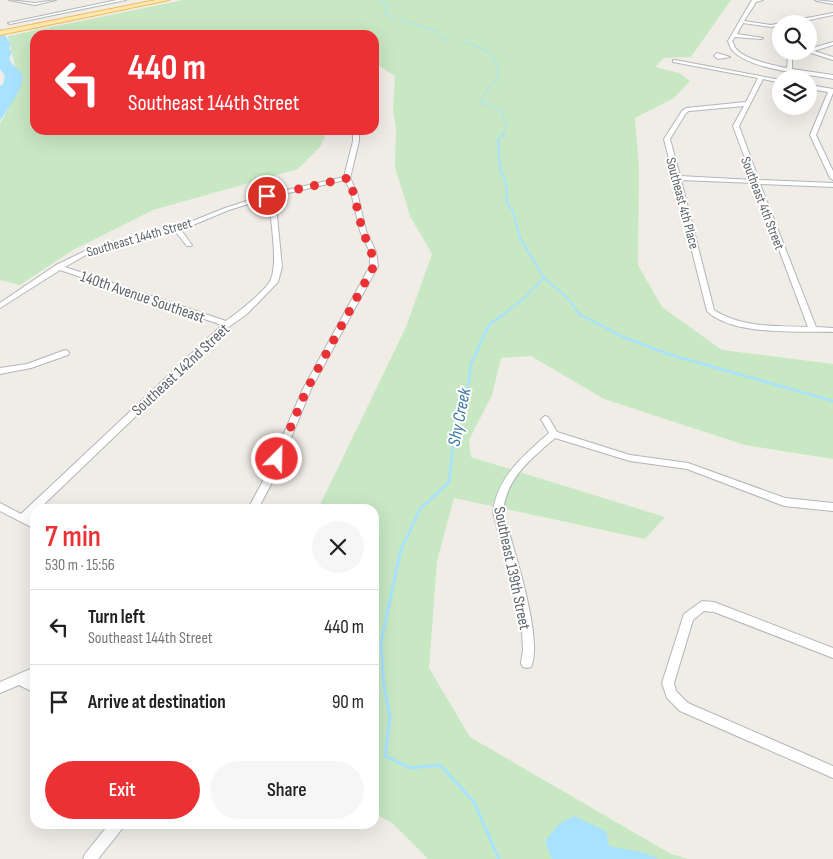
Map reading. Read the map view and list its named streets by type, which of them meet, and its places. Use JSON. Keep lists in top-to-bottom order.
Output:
{
  "streets": {
    "street": [
      "Southeast 4th Place",
      "Southeast 4th Street",
      "Southeast 144th Street",
      "140th Avenue Southeast",
      "Southeast 142nd Street",
      "Southeast 139th Street"
    ]
  },
  "crossings": [
    ["Southeast 4th Place", "Southeast 4th Street"],
    ["Southeast 144th Street", "140th Avenue Southeast"],
    ["Southeast 144th Street", "Southeast 142nd Street"],
    ["140th Avenue Southeast", "Southeast 142nd Street"]
  ],
  "water": ["Shy Creek"],
  "page": {
    "turn": ["440 m", "Southeast 144th Street"],
    "heading": ["7 min", "530 m · 15:56"],
    "list": [
      {
        "name": "Turn left",
        "note": "Southeast 144th Street",
        "value": "440 m"
      },
      {
        "name": "Arrive at destination",
        "value": "90 m"
      }
    ],
    "buttons": ["Exit", "Share"]
  }
}
